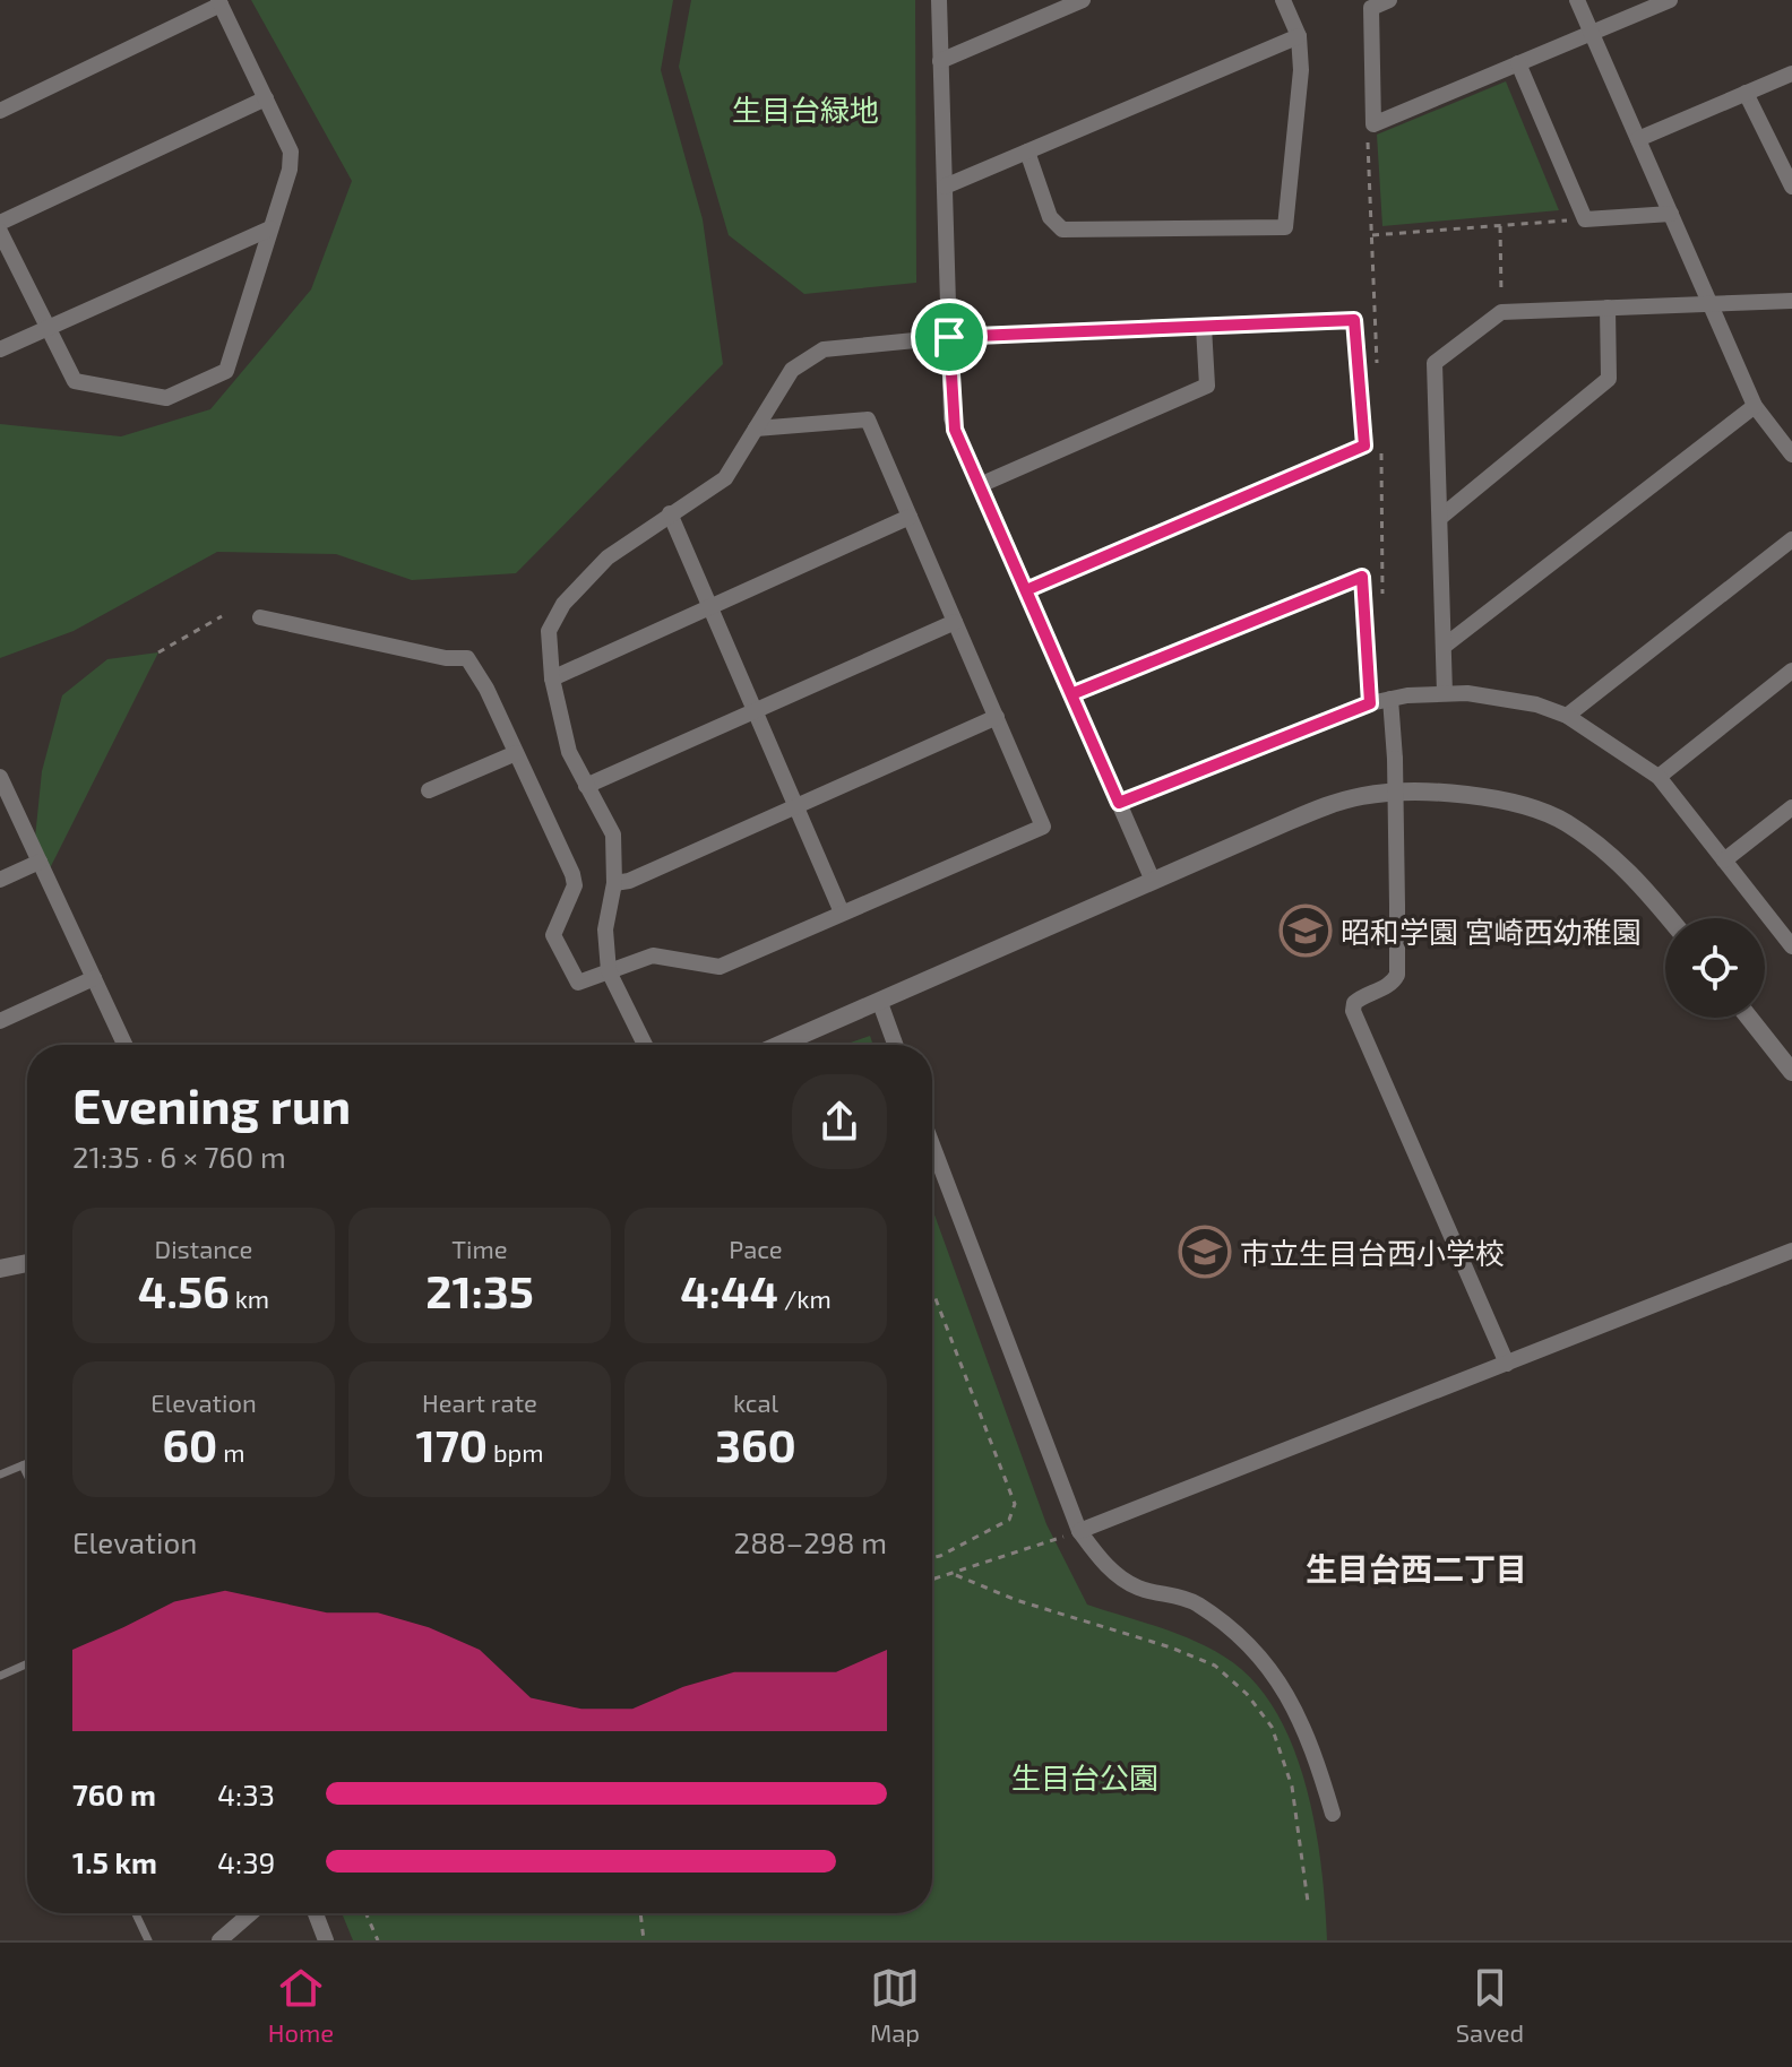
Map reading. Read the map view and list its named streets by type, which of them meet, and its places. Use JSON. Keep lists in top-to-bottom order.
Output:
{
  "districts": ["生目台西二丁目"],
  "parks": ["生目台緑地", "生目台公園"],
  "places": {
    "school or university": ["昭和学園 宮崎西幼稚園", "市立生目台西小学校"]
  },
  "page": {
    "heading": ["Evening run", "21:35 · 6 × 760 m"],
    "stats": [
      ["Distance", "4.56 km"],
      ["Time", "21:35"],
      ["Pace", "4:44 /km"],
      ["Elevation", "60 m"],
      ["Heart rate", "170 bpm"],
      ["kcal", "360"]
    ],
    "chart": ["Elevation", "288–298 m"],
    "list": [
      {
        "name": "760 m",
        "note": "4:33"
      },
      {
        "name": "1.5 km",
        "note": "4:39"
      }
    ],
    "tabs": ["Home", "Map", "Saved"]
  }
}
